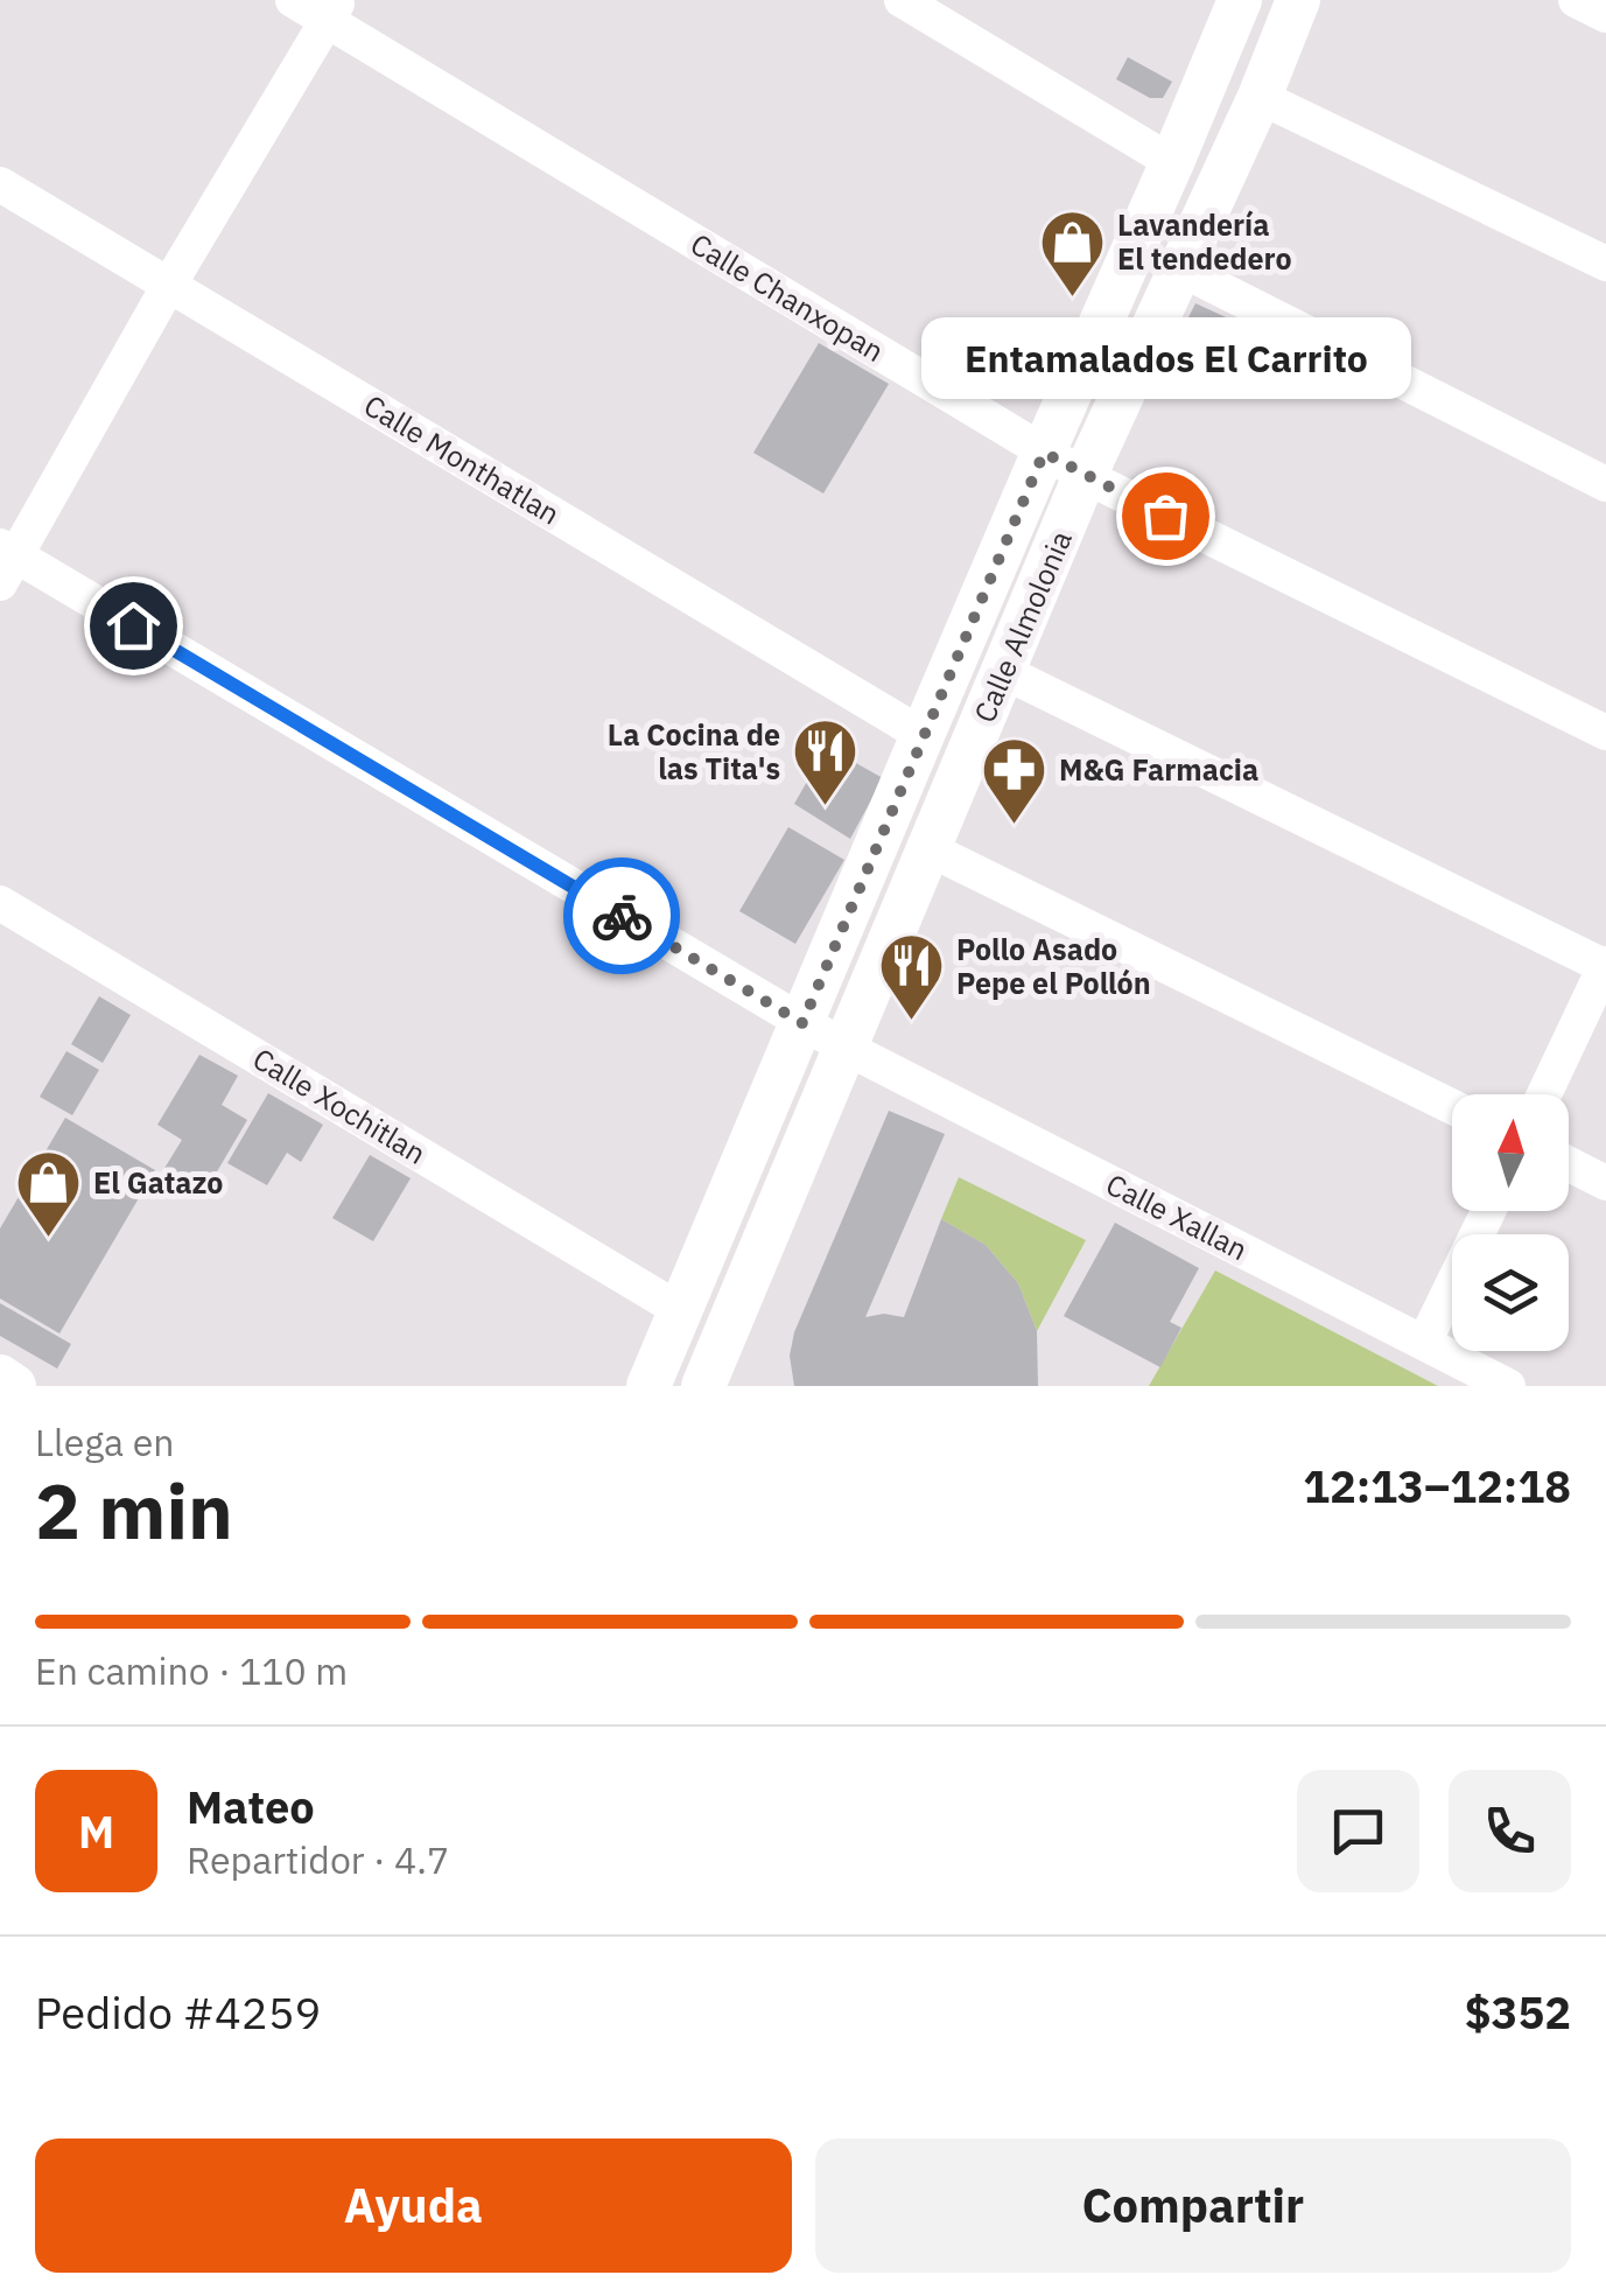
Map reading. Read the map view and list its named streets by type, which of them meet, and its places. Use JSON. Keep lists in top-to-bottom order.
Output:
{
  "streets": {
    "street": [
      "Calle Chanxopan",
      "Calle Monthatlan",
      "Calle Almolonia",
      "Calle Xochitlan",
      "Calle Xallan"
    ]
  },
  "crossings": [
    ["Calle Chanxopan", "Calle Almolonia"],
    ["Calle Monthatlan", "Calle Almolonia"],
    ["Calle Almolonia", "Calle Xochitlan"],
    ["Calle Almolonia", "Calle Xallan"]
  ],
  "places": {
    "shop": ["Lavandería El tendedero", "El Gatazo"],
    "other": ["Entamalados El Carrito"],
    "restaurant": ["La Cocina de las Tita's", "Pollo Asado Pepe el Pollón"],
    "pharmacy": ["M&G Farmacia"]
  },
  "north": "top",
  "page": {
    "bubble": "Entamalados El Carrito",
    "heading": ["2 min", "Llega en", "12:13–12:18"],
    "panel": [
      "Mateo",
      "Repartidor · 4.7",
      "Pedido #4259",
      "$352"
    ],
    "bar": "En camino · 110 m",
    "round": "M",
    "buttons": ["Ayuda", "Compartir"]
  }
}
